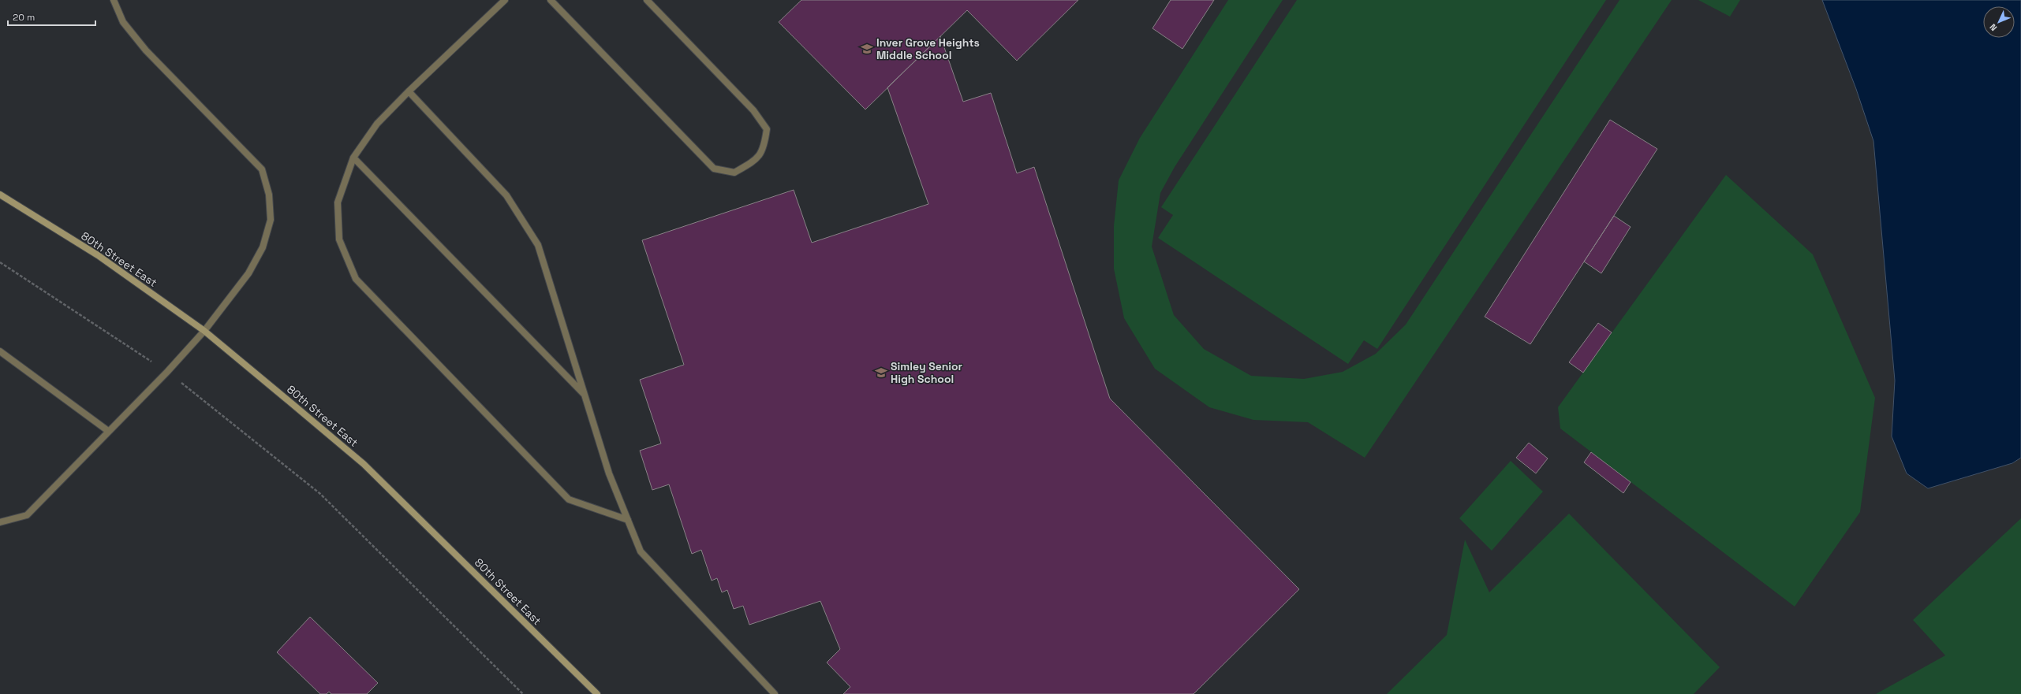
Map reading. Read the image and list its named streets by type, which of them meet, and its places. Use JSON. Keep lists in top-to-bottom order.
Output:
{
  "streets": {
    "street": ["80th Street East"]
  },
  "places": {
    "school or university": ["Inver Grove Heights Middle School", "Simley Senior High School"]
  },
  "scale_bar": "20 m",
  "north": "bottom left"
}
